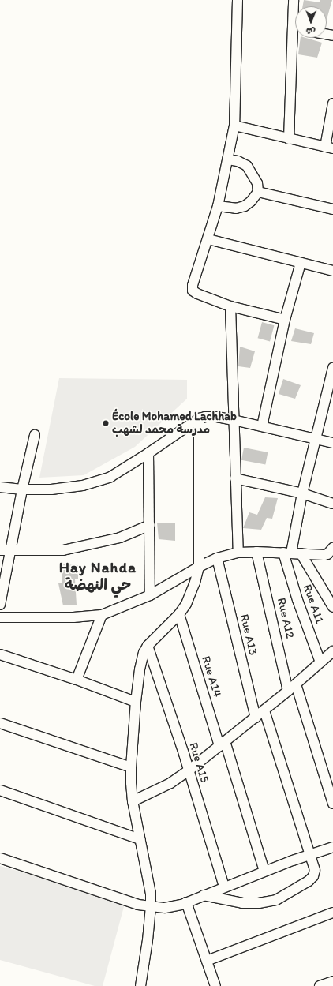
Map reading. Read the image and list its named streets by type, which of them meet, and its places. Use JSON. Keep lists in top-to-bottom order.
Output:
{
  "streets": {
    "street": [
      "Rue A11",
      "Rue A12",
      "Rue A13",
      "Rue A14",
      "Rue A15"
    ]
  },
  "districts": ["Hay Nahda حي النهضة"],
  "places": ["École Mohamed Lachhab مدرسة محمد لشهب"],
  "north": "bottom"
}
